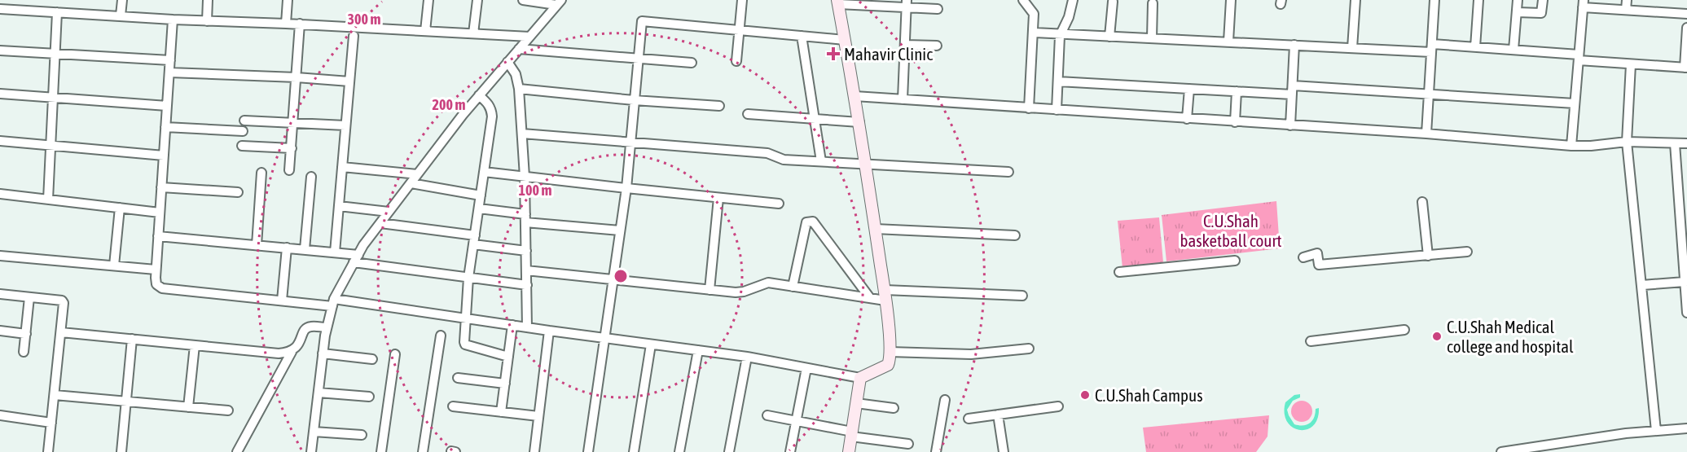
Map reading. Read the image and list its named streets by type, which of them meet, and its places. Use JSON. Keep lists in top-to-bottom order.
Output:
{
  "parks": ["C.U.Shah basketball court"],
  "places": {
    "health": ["Mahavir Clinic"],
    "other": ["C.U.Shah Medical college and hospital", "C.U.Shah Campus"]
  },
  "rings": ["300 m", "200 m", "100 m"]
}
